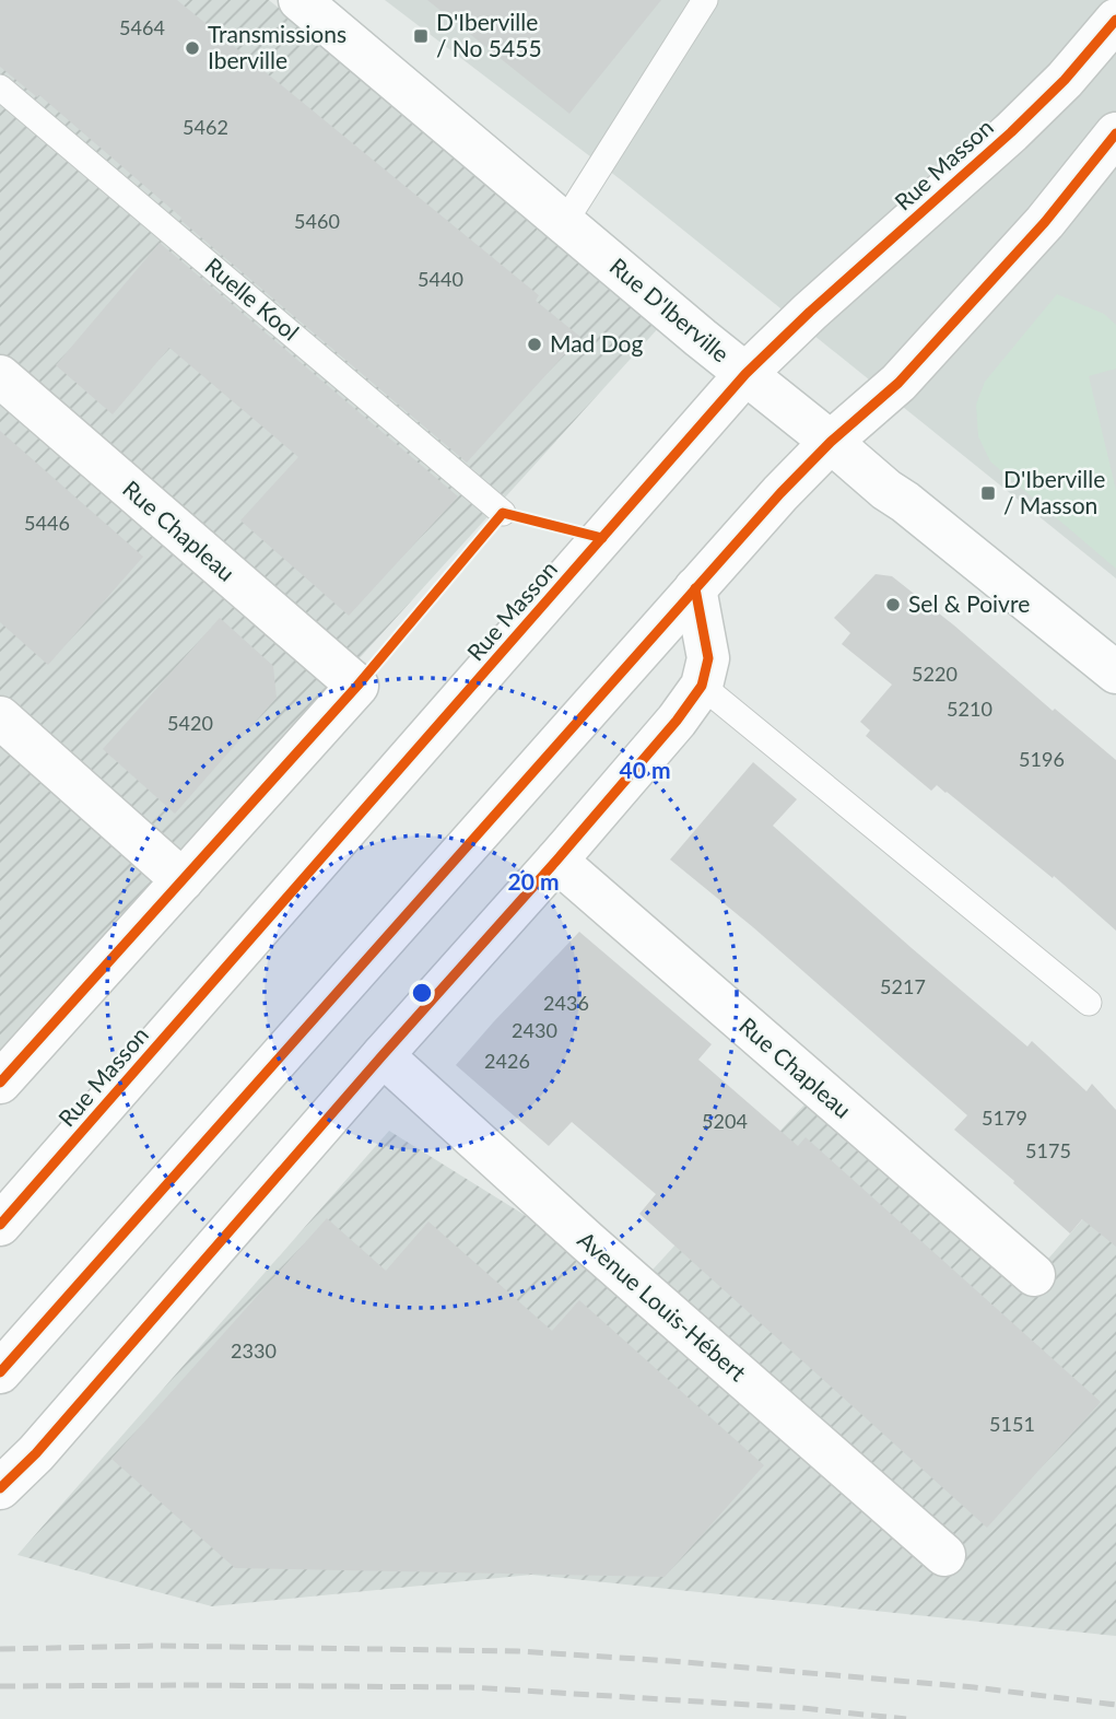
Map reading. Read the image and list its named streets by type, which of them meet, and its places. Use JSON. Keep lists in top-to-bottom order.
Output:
{
  "streets": {
    "street": [
      "Rue Masson",
      "Rue D'Iberville",
      "Rue Chapleau",
      "Avenue Louis-Hébert"
    ],
    "lane": ["Ruelle Kool"]
  },
  "crossings": [
    ["Rue Masson", "Rue D'Iberville"]
  ],
  "places": {
    "transit": ["D'Iberville / No 5455", "D'Iberville / Masson"],
    "other": ["Transmissions Iberville", "Mad Dog", "Sel & Poivre"]
  },
  "house_numbers": [
    "5464",
    "5462",
    "5460",
    "5440",
    "5446",
    "5220",
    "5210",
    "5420",
    "5196",
    "5217",
    "2436",
    "2430",
    "2426",
    "5179",
    "5204",
    "5175",
    "2330",
    "5151"
  ],
  "rings": ["40 m", "20 m"]
}
